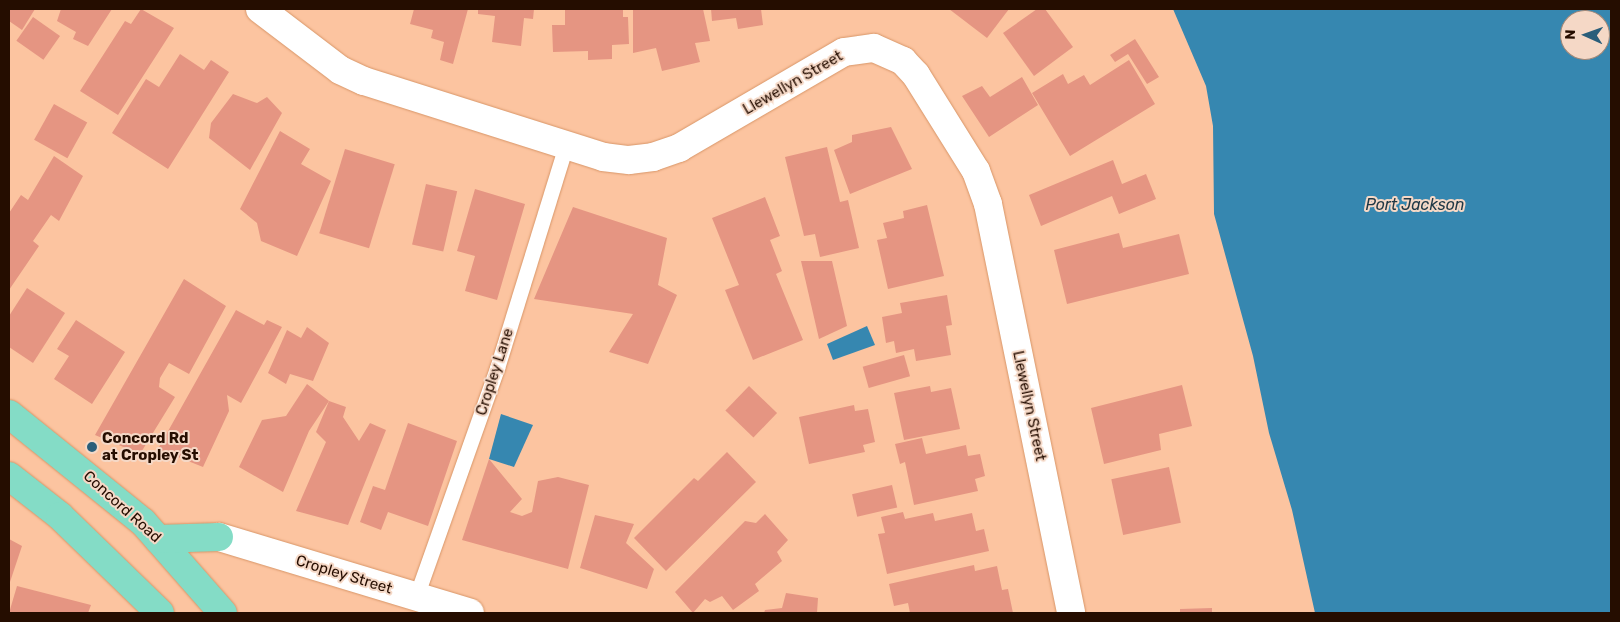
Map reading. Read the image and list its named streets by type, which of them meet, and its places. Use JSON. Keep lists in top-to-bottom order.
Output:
{
  "streets": {
    "highway": ["Concord Road"],
    "street": ["Llewellyn Street", "Cropley Street"],
    "lane": ["Cropley Lane"]
  },
  "crossings": [
    ["Llewellyn Street", "Cropley Lane"],
    ["Cropley Lane", "Cropley Street"]
  ],
  "water": ["Port Jackson"],
  "places": ["Concord Rd at Cropley St"],
  "north": "left"
}
